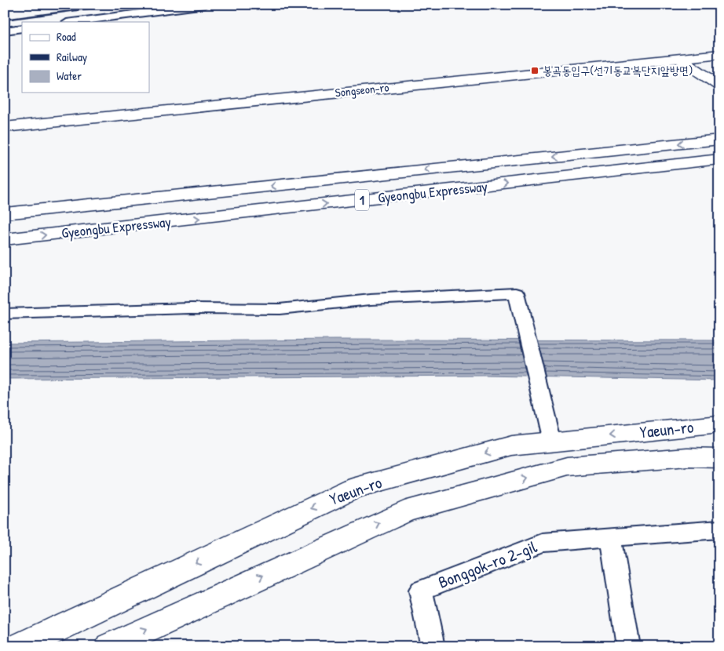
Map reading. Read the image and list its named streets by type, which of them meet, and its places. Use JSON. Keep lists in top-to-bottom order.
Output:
{
  "streets": {
    "main road": [
      "Songseon-ro",
      "Gyeongbu Expressway",
      "1",
      "Yaeun-ro"
    ],
    "street": ["Bonggok-ro 2-gil"]
  },
  "places": {
    "transit": ["봉곡동입구(선기동교복단지앞방면)"]
  },
  "legend": ["Road", "Railway", "Water"]
}
